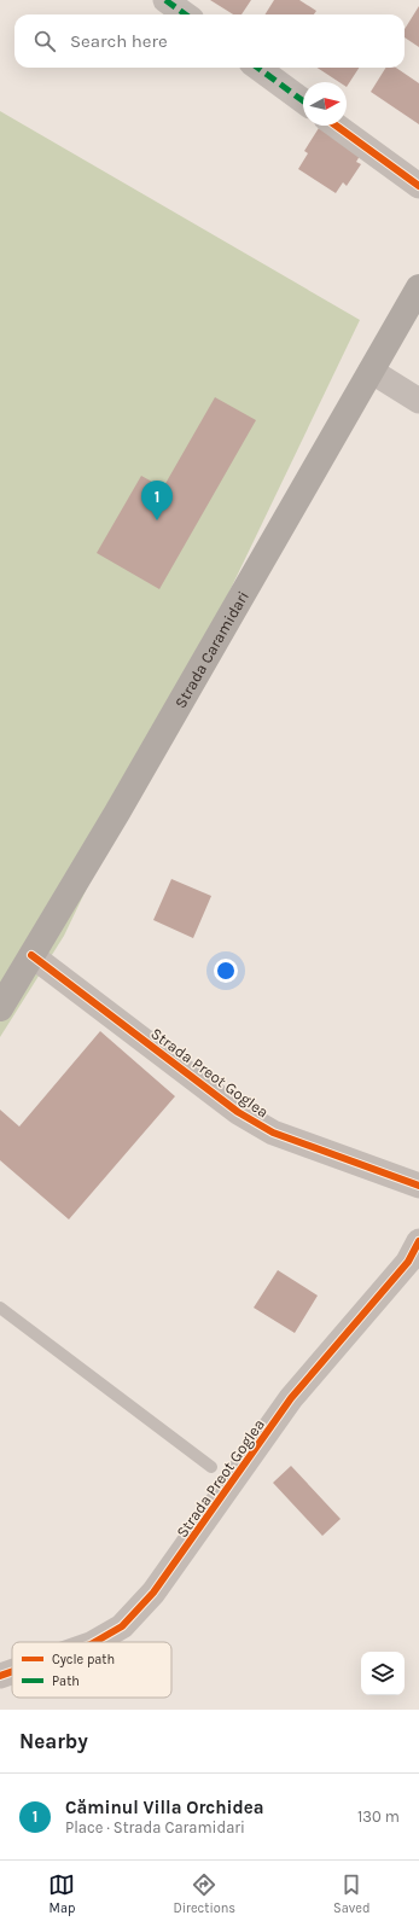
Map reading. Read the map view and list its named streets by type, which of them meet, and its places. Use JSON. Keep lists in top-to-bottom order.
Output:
{
  "streets": {
    "main road": ["Strada Caramidari"],
    "street": ["Strada Preot Goglea"]
  },
  "crossings": [
    ["Strada Caramidari", "Strada Preot Goglea"]
  ],
  "legend": ["Cycle path", "Path"],
  "north": "right",
  "page": {
    "search": "Search here",
    "pins": "1",
    "heading": "Nearby",
    "list": [
      {
        "mark": "1",
        "name": "Căminul Villa Orchidea",
        "note": "Place · Strada Caramidari",
        "value": "130 m"
      }
    ],
    "nav": ["Map", "Directions", "Saved"]
  }
}
